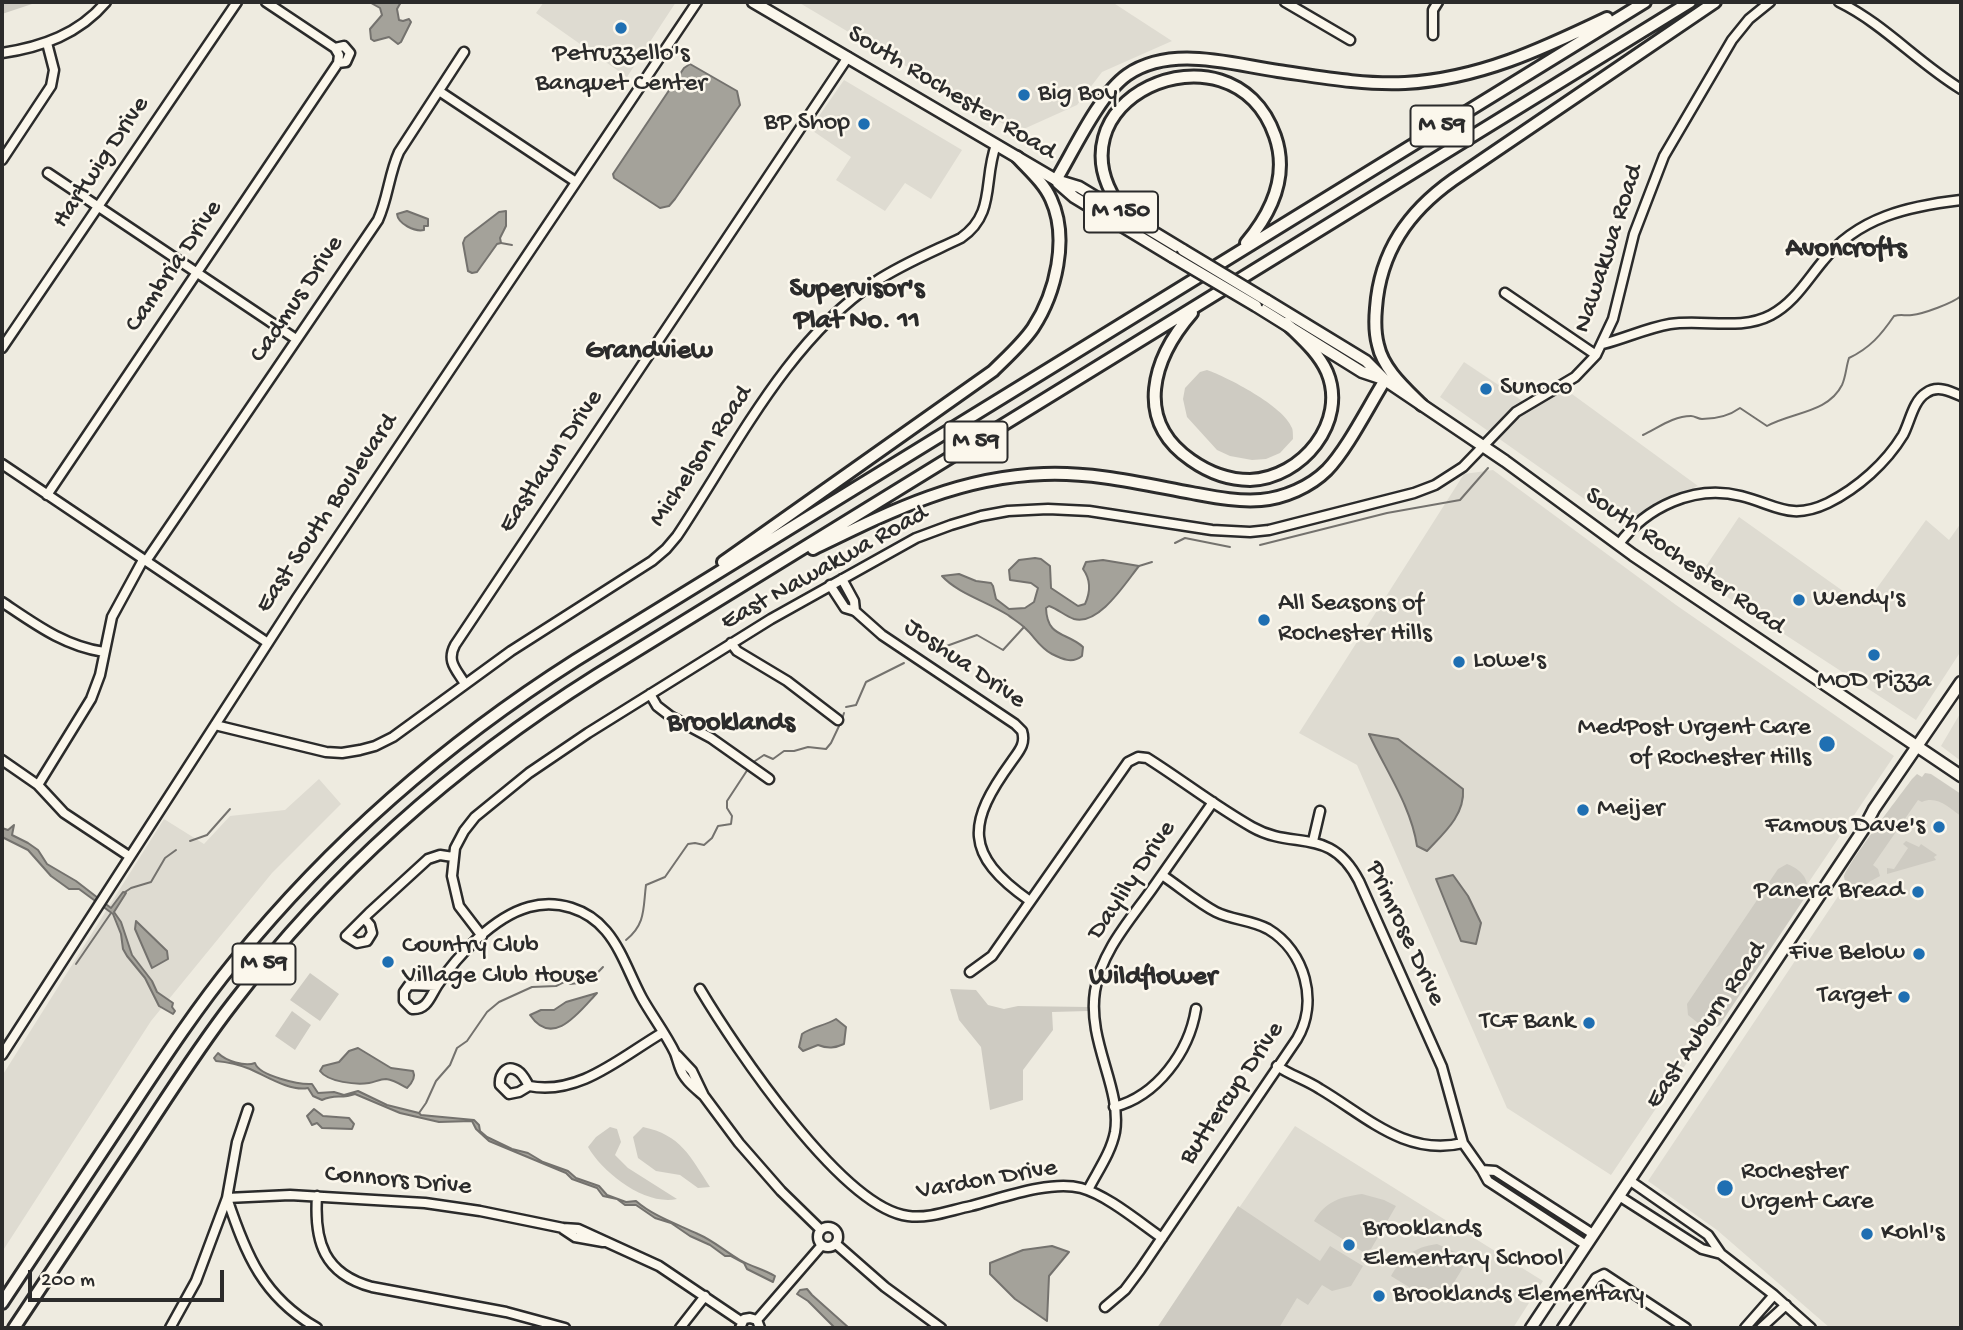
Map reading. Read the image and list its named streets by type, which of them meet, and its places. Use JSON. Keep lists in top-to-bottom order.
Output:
{
  "streets": {
    "highway": ["M 59"],
    "main road": ["South Rochester Road", "M 150", "East Auburn Road"],
    "street": [
      "Hartwig Drive",
      "Nawakwa Road",
      "Cambria Drive",
      "Cadmus Drive",
      "Michelson Road",
      "Eastlawn Drive",
      "East South Boulevard",
      "East Nawakwa Road",
      "Joshua Drive",
      "Daylily Drive",
      "Primrose Drive",
      "Buttercup Drive",
      "Vardon Drive",
      "Connors Drive"
    ]
  },
  "crossings": [
    ["South Rochester Road", "Nawakwa Road"],
    ["South Rochester Road", "Michelson Road"],
    ["South Rochester Road", "Eastlawn Drive"],
    ["South Rochester Road", "East Nawakwa Road"],
    ["South Rochester Road", "East Auburn Road"],
    ["Nawakwa Road", "East Nawakwa Road"],
    ["Michelson Road", "Eastlawn Drive"],
    ["Michelson Road", "East South Boulevard"],
    ["East Nawakwa Road", "Joshua Drive"],
    ["Joshua Drive", "Primrose Drive"],
    ["Daylily Drive", "Primrose Drive"],
    ["Daylily Drive", "Buttercup Drive"],
    ["Daylily Drive", "Vardon Drive"],
    ["Primrose Drive", "East Auburn Road"],
    ["Buttercup Drive", "Vardon Drive"]
  ],
  "districts": [
    "Avoncrofts",
    "Supervisor's Plat No. 11",
    "Grandview",
    "Brooklands",
    "Wildflower"
  ],
  "places": [
    "Petruzzello's Banquet Center",
    "Big Boy",
    "BP Shop",
    "Sunoco",
    "Wendy's",
    "All Seasons of Rochester Hills",
    "MOD Pizza",
    "Lowe's",
    "MedPost Urgent Care of Rochester Hills",
    "Meijer",
    "Famous Dave's",
    "Panera Bread",
    "Five Below",
    "Country Club Village Club House",
    "Target",
    "TCF Bank",
    "Rochester Urgent Care",
    "Kohl's",
    "Brooklands Elementary School",
    "Brooklands Elementary"
  ],
  "scale_bar": "200 m"
}
